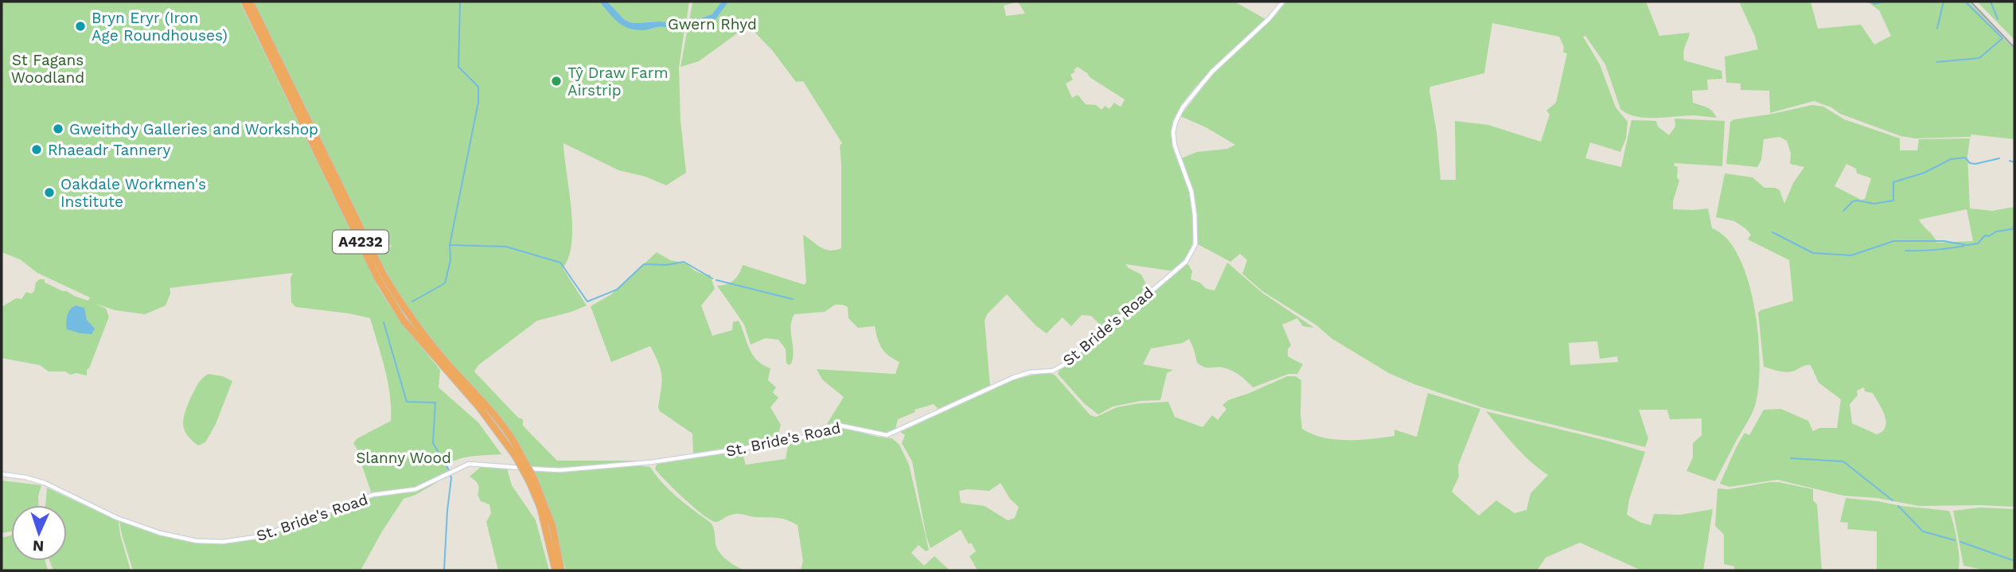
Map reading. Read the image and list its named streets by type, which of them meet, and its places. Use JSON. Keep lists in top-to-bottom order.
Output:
{
  "streets": {
    "highway": ["A4232"],
    "street": ["St Bride's Road", "St. Bride's Road"]
  },
  "crossings": [
    ["St Bride's Road", "St. Bride's Road"]
  ],
  "parks": ["Gwern Rhyd", "St Fagans Woodland", "Slanny Wood"],
  "places": [
    "Bryn Eryr (Iron Age Roundhouses)",
    "Tŷ Draw Farm Airstrip",
    "Gweithdy Galleries and Workshop",
    "Rhaeadr Tannery",
    "Oakdale Workmen's Institute"
  ],
  "north": "bottom"
}
